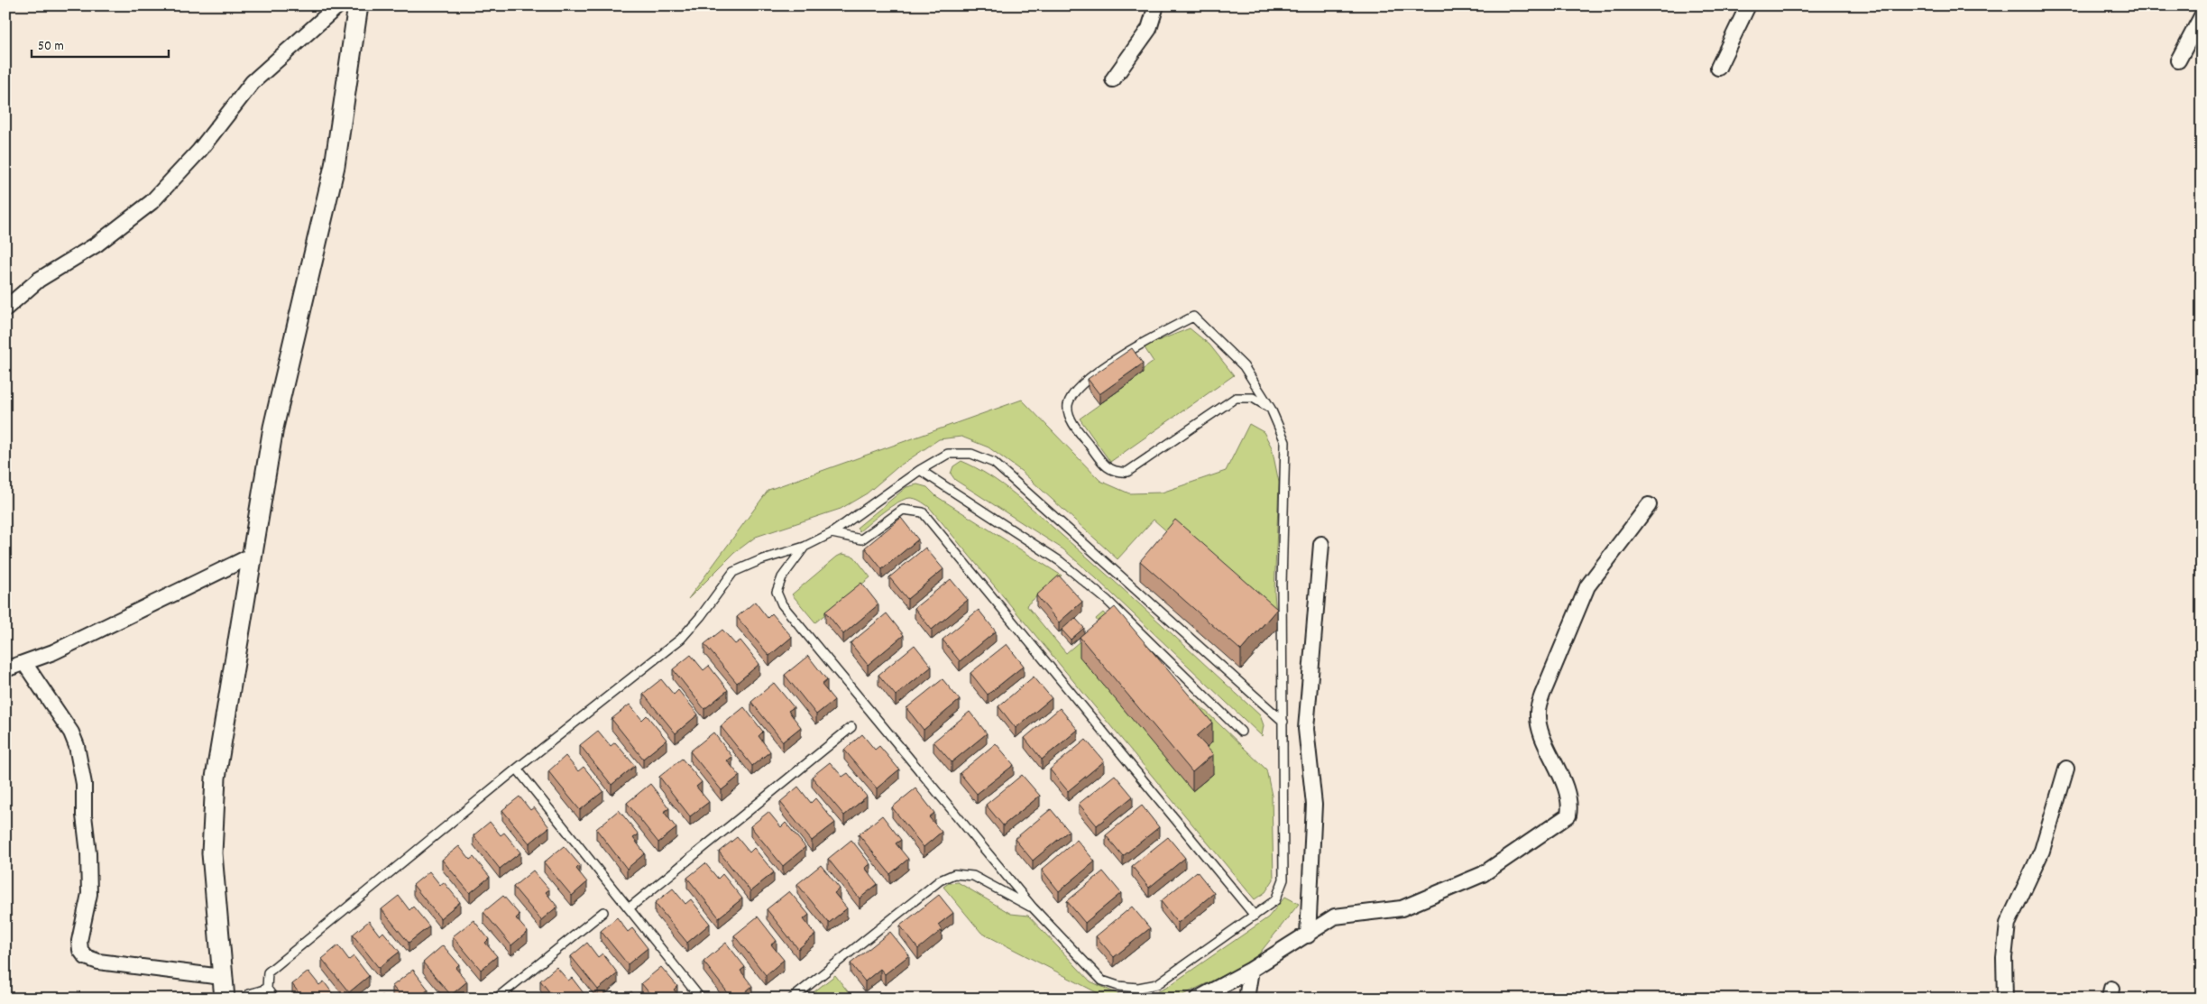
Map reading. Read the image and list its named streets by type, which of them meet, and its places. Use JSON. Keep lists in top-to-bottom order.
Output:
{
  "scale_bar": "50 m"
}
